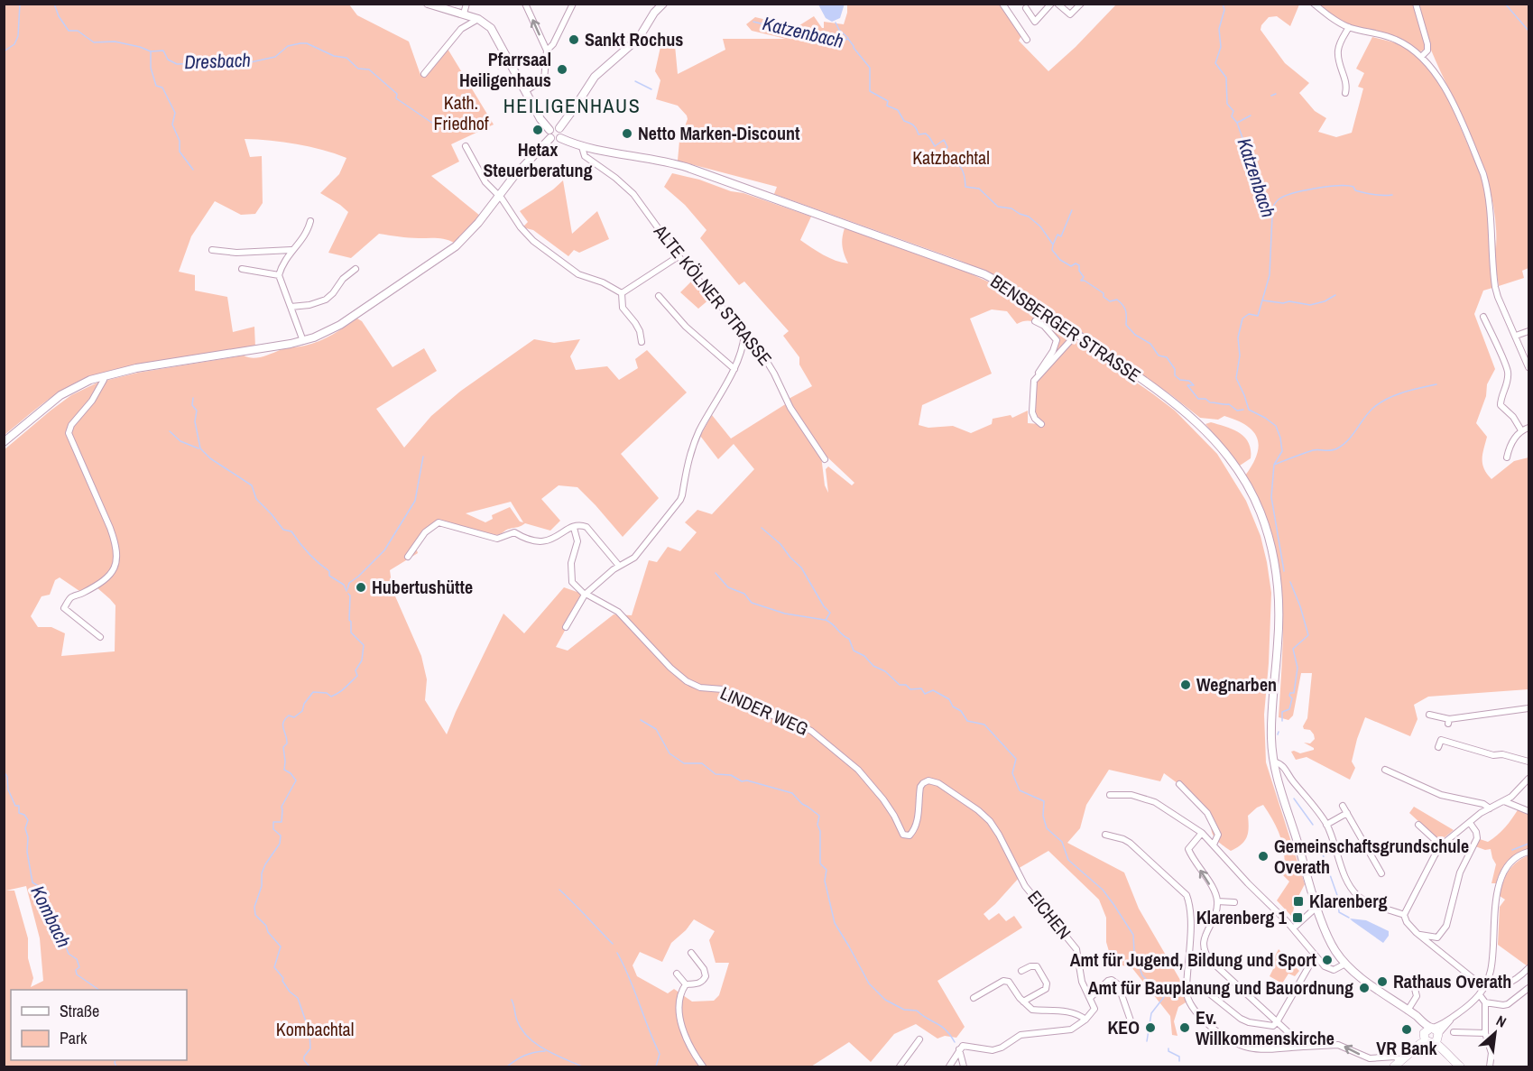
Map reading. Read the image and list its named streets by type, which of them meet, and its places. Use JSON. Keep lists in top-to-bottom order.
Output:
{
  "streets": {
    "main road": ["BENSBERGER STRASSE"],
    "street": ["ALTE KÖLNER STRASSE", "LINDER WEG", "EICHEN"]
  },
  "crossings": [
    ["ALTE KÖLNER STRASSE", "BENSBERGER STRASSE"],
    ["LINDER WEG", "EICHEN"]
  ],
  "districts": ["HEILIGENHAUS"],
  "water": ["Katzenbach", "Dresbach", "Kombach"],
  "parks": ["Kath. Friedhof", "Katzbachtal", "Kombachtal"],
  "places": {
    "other": [
      "Sankt Rochus",
      "Pfarrsaal Heiligenhaus",
      "Hetax Steuerberatung",
      "Netto Marken-Discount",
      "Hubertushütte",
      "Wegnarben",
      "Gemeinschaftsgrundschule Overath",
      "Amt für Jugend, Bildung und Sport",
      "Rathaus Overath",
      "Amt für Bauplanung und Bauordnung",
      "KEO",
      "Ev. Willkommenskirche",
      "VR Bank"
    ],
    "transit": ["Klarenberg", "Klarenberg 1"]
  },
  "legend": ["Straße", "Park"],
  "north": "top right"
}
